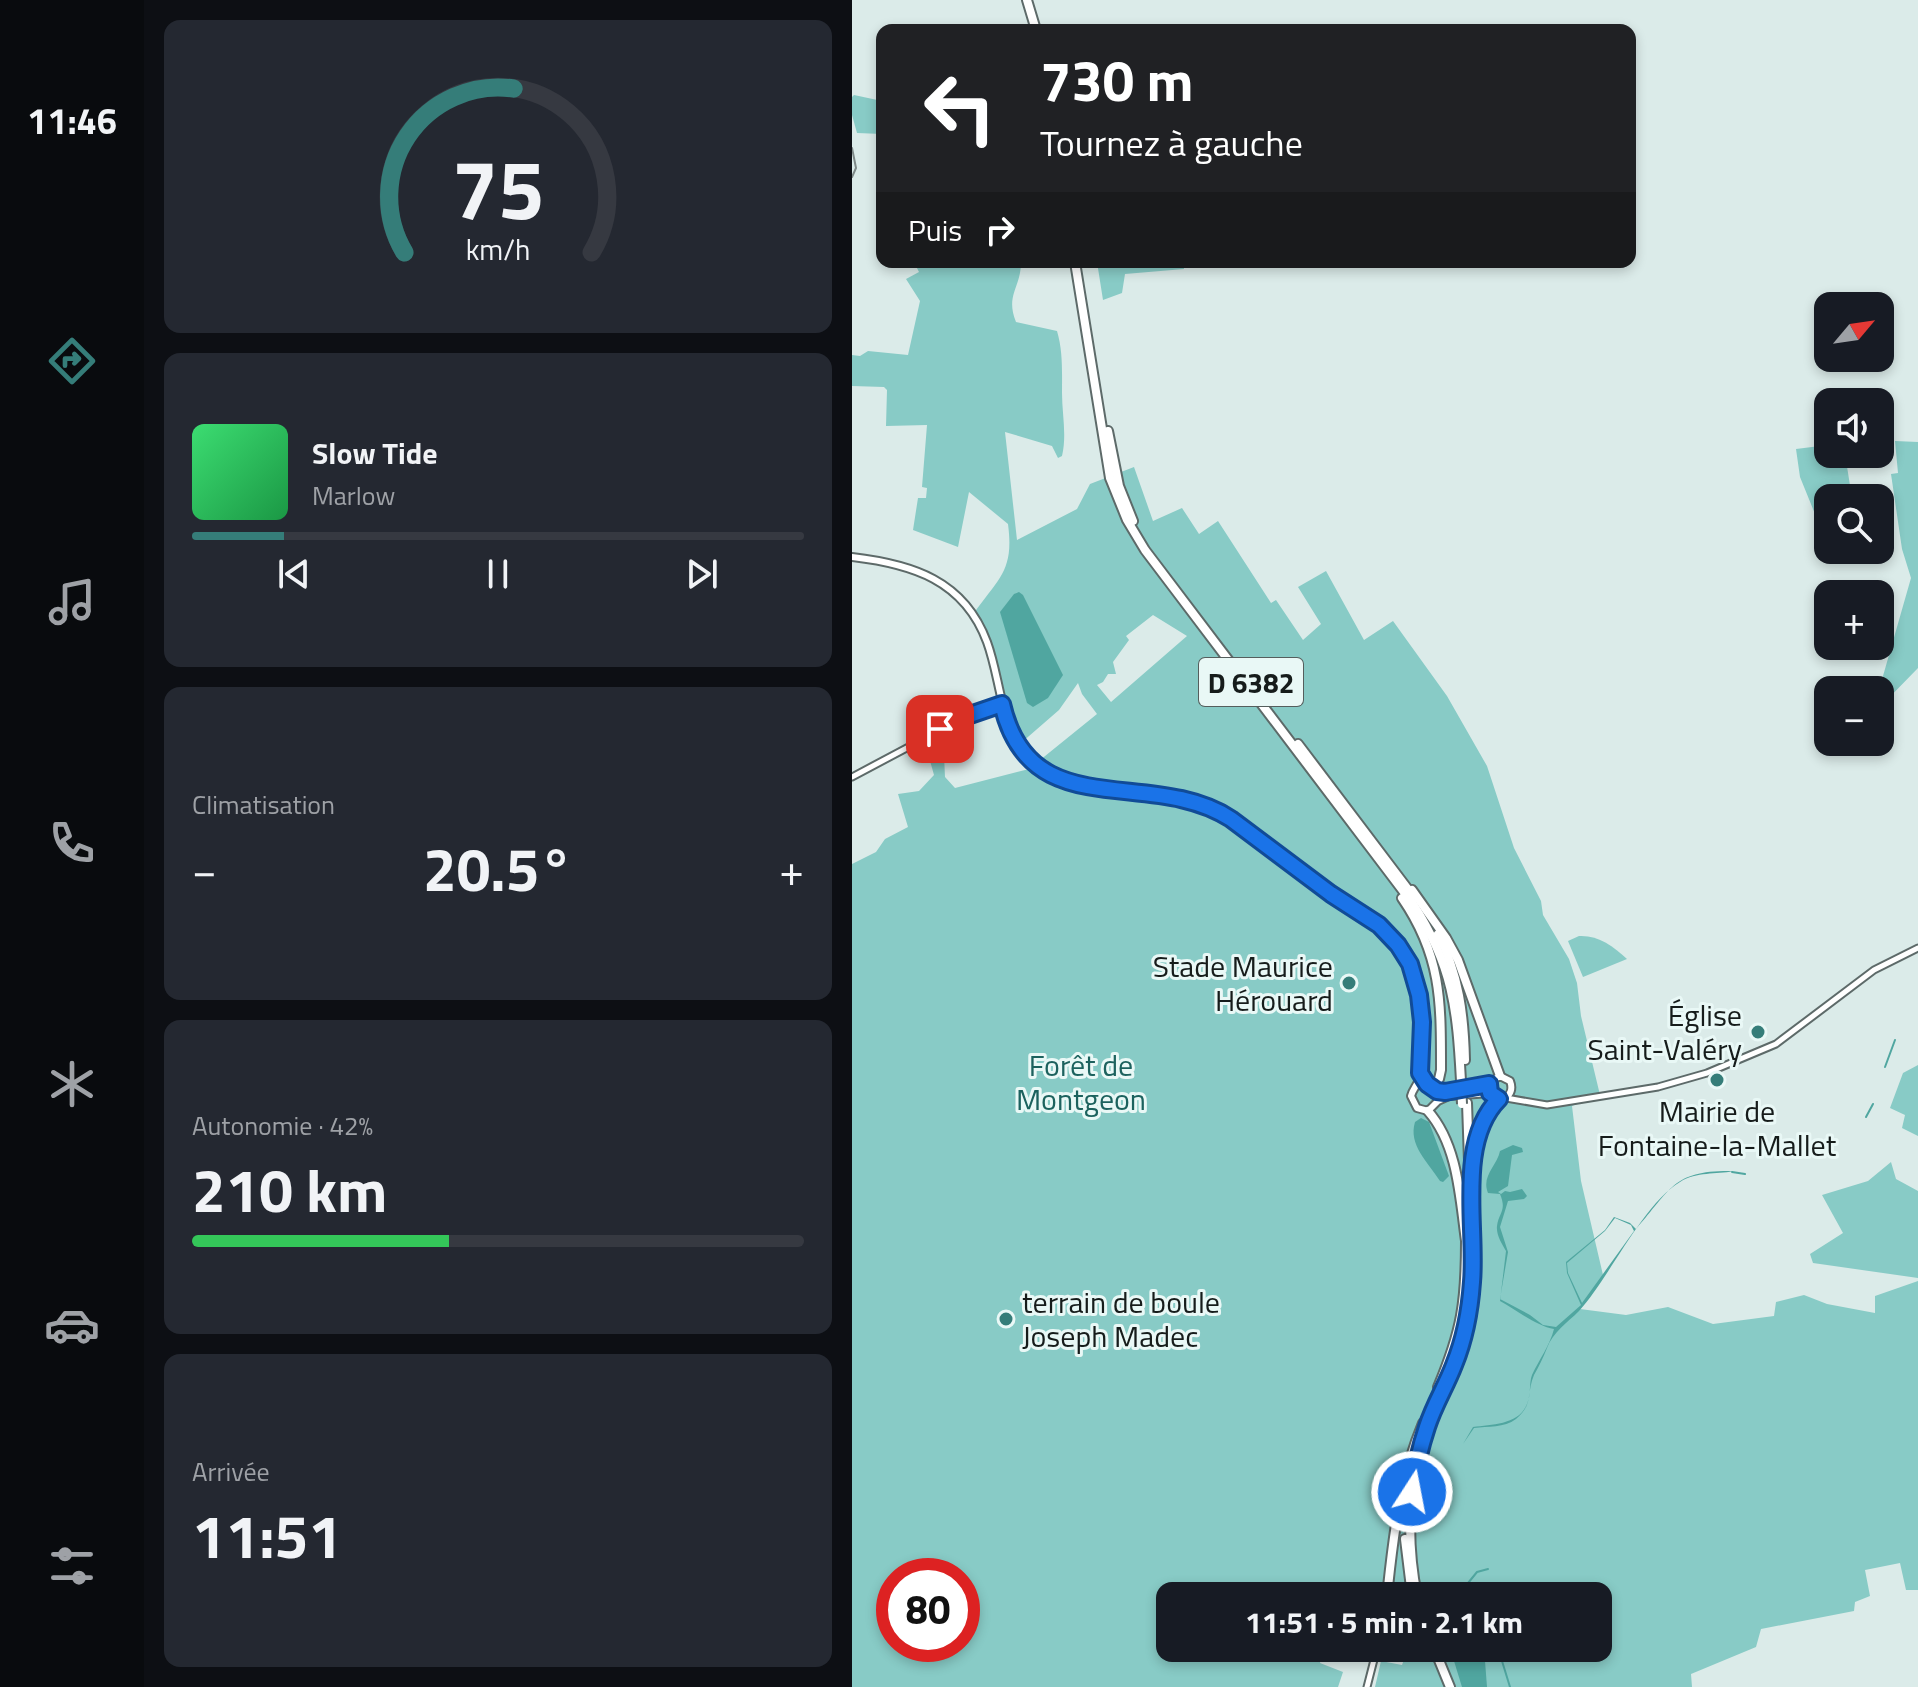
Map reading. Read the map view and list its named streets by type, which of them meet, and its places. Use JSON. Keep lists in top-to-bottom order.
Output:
{
  "streets": {
    "highway": ["D 6382"]
  },
  "parks": ["Forêt de Montgeon"],
  "places": [
    "Stade Maurice Hérouard",
    "Église Saint-Valéry",
    "Mairie de Fontaine-la-Mallet",
    "terrain de boule Joseph Madec"
  ],
  "north": "top right",
  "page": {
    "tabs": "11:46",
    "turn": ["730 m", "Tournez à gauche"],
    "then": "Puis",
    "map_buttons": ["+", "−"],
    "song": ["Slow Tide", "Marlow"],
    "tile": [
      "Climatisation",
      ["Autonomie · 42%", "210 km"],
      ["Arrivée", "11:51"]
    ],
    "heat": ["−", "20.5°", "+"],
    "limit": "80",
    "trip": "11:51 · 5 min · 2.1 km",
    "gauge": ["75", "km/h"]
  }
}
